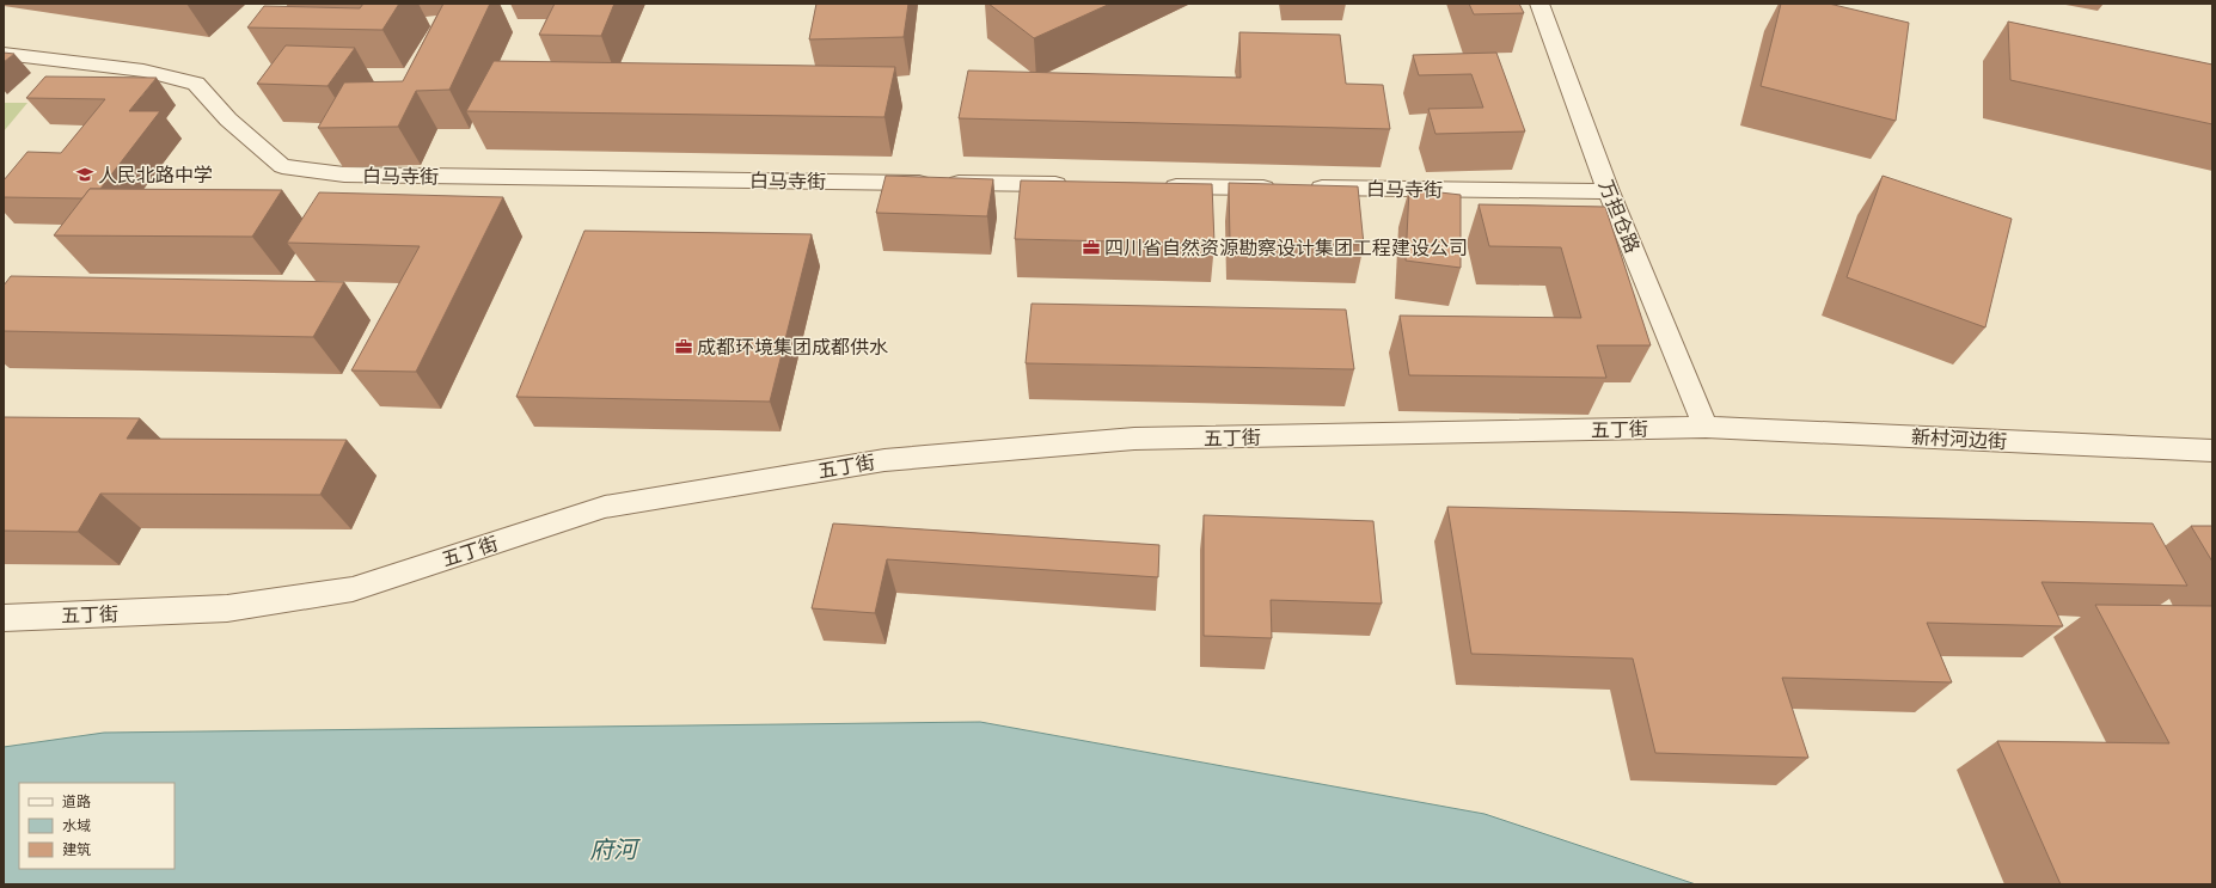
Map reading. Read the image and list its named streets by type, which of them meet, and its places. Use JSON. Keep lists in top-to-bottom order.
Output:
{
  "streets": {
    "street": [
      "白马寺街",
      "万担仓路",
      "五丁街",
      "新村河边街"
    ]
  },
  "crossings": [
    ["白马寺街", "万担仓路"],
    ["万担仓路", "五丁街"],
    ["万担仓路", "新村河边街"],
    ["五丁街", "新村河边街"]
  ],
  "water": ["府河"],
  "places": {
    "school or university": ["人民北路中学"],
    "office": ["四川省自然资源勘察设计集团工程建设公司", "成都环境集团成都供水"]
  },
  "legend": ["道路", "水域", "建筑"]
}
